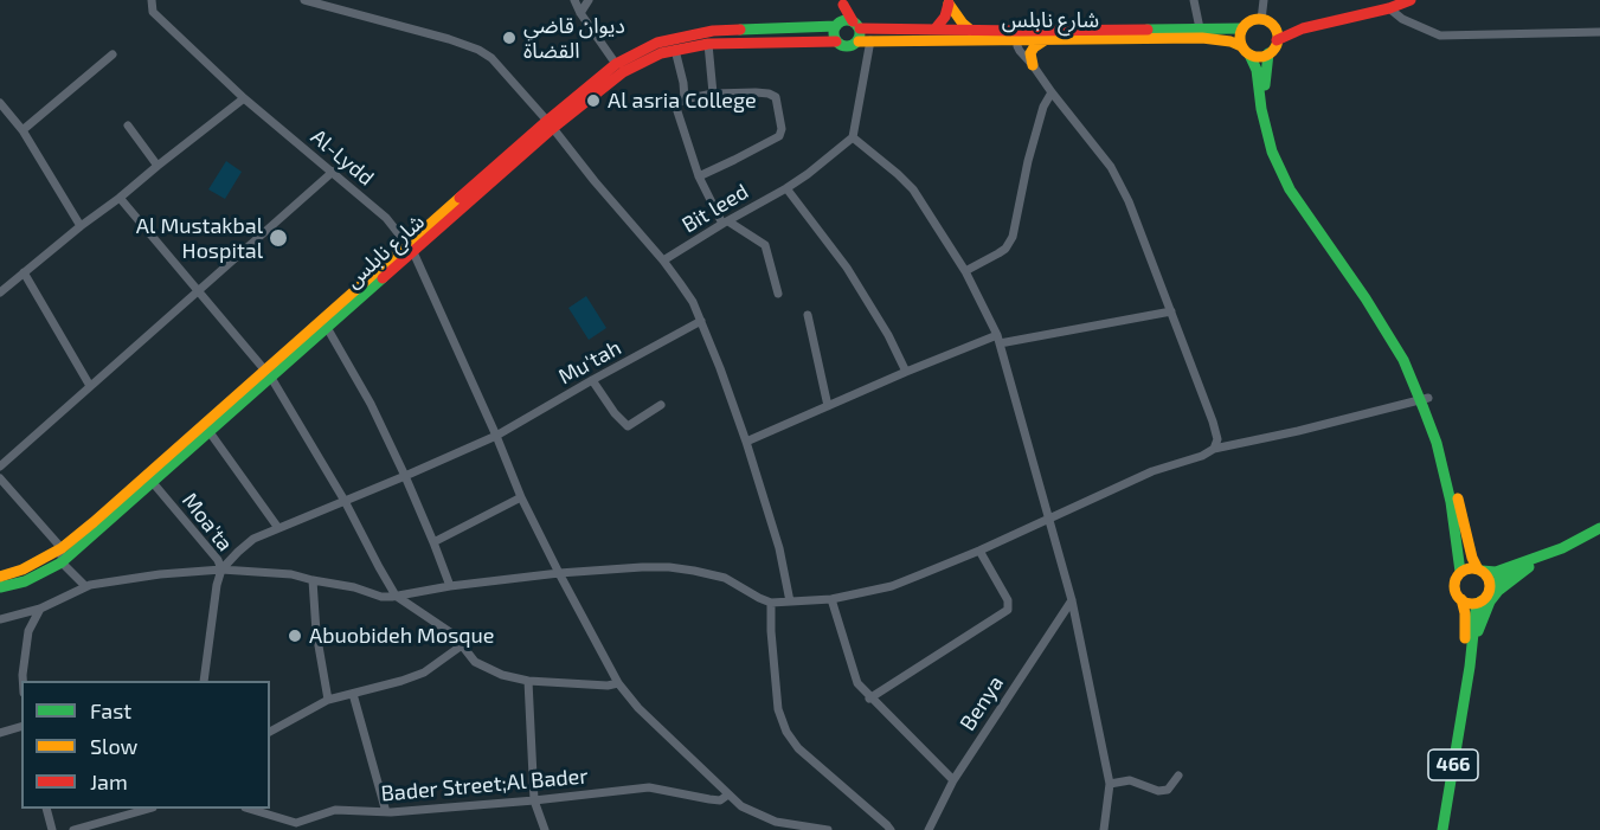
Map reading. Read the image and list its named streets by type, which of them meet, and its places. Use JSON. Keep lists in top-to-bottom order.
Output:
{
  "streets": {
    "main road": ["شارع نابلس", "466"],
    "street": [
      "Al-Lydd",
      "Bit leed",
      "Mu'tah",
      "Moa'ta",
      "Benya",
      "Bader Street;Al Bader"
    ]
  },
  "crossings": [
    ["شارع نابلس", "Al-Lydd"],
    ["شارع نابلس", "Moa'ta"],
    ["Al-Lydd", "Mu'tah"],
    ["Al-Lydd", "Bader Street;Al Bader"],
    ["Mu'tah", "Moa'ta"]
  ],
  "places": [
    "ديوان قاضي القضاة",
    "Al asria College",
    "Al Mustakbal Hospital",
    "Abuobideh Mosque"
  ],
  "legend": ["Fast", "Slow", "Jam"]
}
